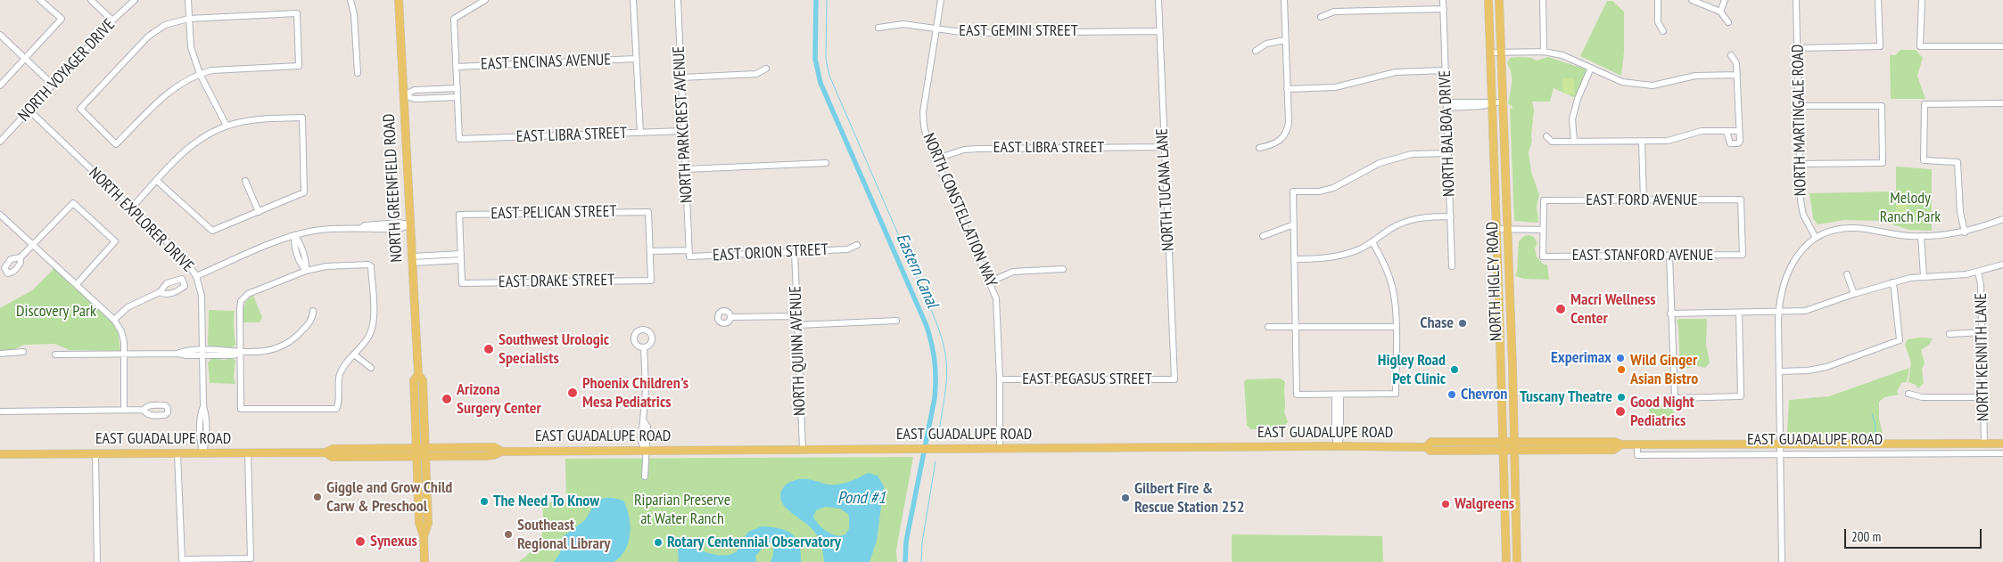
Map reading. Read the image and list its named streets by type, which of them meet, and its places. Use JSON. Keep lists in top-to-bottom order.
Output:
{
  "streets": {
    "main road": ["NORTH GREENFIELD ROAD", "NORTH HIGLEY ROAD", "EAST GUADALUPE ROAD"],
    "street": [
      "EAST GEMINI STREET",
      "EAST ENCINAS AVENUE",
      "NORTH VOYAGER DRIVE",
      "NORTH MARTINGALE ROAD",
      "NORTH PARKCREST AVENUE",
      "NORTH BALBOA DRIVE",
      "EAST LIBRA STREET",
      "NORTH TUCANA LANE",
      "EAST FORD AVENUE",
      "NORTH CONSTELLATION WAY",
      "EAST PELICAN STREET",
      "NORTH EXPLORER DRIVE",
      "EAST ORION STREET",
      "EAST STANFORD AVENUE",
      "EAST DRAKE STREET",
      "NORTH QUINN AVENUE",
      "NORTH KENNITH LANE",
      "EAST PEGASUS STREET"
    ]
  },
  "crossings": [
    ["EAST GEMINI STREET", "NORTH TUCANA LANE"],
    ["EAST GEMINI STREET", "NORTH CONSTELLATION WAY"],
    ["NORTH VOYAGER DRIVE", "NORTH EXPLORER DRIVE"],
    ["NORTH PARKCREST AVENUE", "EAST LIBRA STREET"],
    ["NORTH PARKCREST AVENUE", "EAST ORION STREET"],
    ["EAST LIBRA STREET", "NORTH TUCANA LANE"],
    ["EAST LIBRA STREET", "NORTH CONSTELLATION WAY"],
    ["NORTH GREENFIELD ROAD", "EAST GUADALUPE ROAD"],
    ["NORTH TUCANA LANE", "EAST PEGASUS STREET"],
    ["EAST FORD AVENUE", "EAST STANFORD AVENUE"],
    ["NORTH CONSTELLATION WAY", "EAST PEGASUS STREET"],
    ["NORTH CONSTELLATION WAY", "EAST GUADALUPE ROAD"],
    ["EAST PELICAN STREET", "EAST DRAKE STREET"],
    ["NORTH EXPLORER DRIVE", "EAST GUADALUPE ROAD"],
    ["EAST ORION STREET", "NORTH QUINN AVENUE"],
    ["NORTH HIGLEY ROAD", "EAST GUADALUPE ROAD"],
    ["NORTH QUINN AVENUE", "EAST GUADALUPE ROAD"],
    ["NORTH KENNITH LANE", "EAST GUADALUPE ROAD"]
  ],
  "water": ["Eastern Canal", "Pond #1"],
  "parks": ["Melody Ranch Park", "Discovery Park", "Riparian Preserve at Water Ranch"],
  "places": [
    "Macri Wellness Center",
    "Chase",
    "Southwest Urologic Specialists",
    "Experimax",
    "Higley Road Pet Clinic",
    "Wild Ginger Asian Bistro",
    "Phoenix Children's Mesa Pediatrics",
    "Chevron",
    "Tuscany Theatre",
    "Arizona Surgery Center",
    "Good Night Pediatrics",
    "Giggle and Grow Child Carw & Preschool",
    "Gilbert Fire & Rescue Station 252",
    "The Need To Know",
    "Walgreens",
    "Southeast Regional Library",
    "Synexus",
    "Rotary Centennial Observatory"
  ],
  "scale_bar": "200 m"
}
